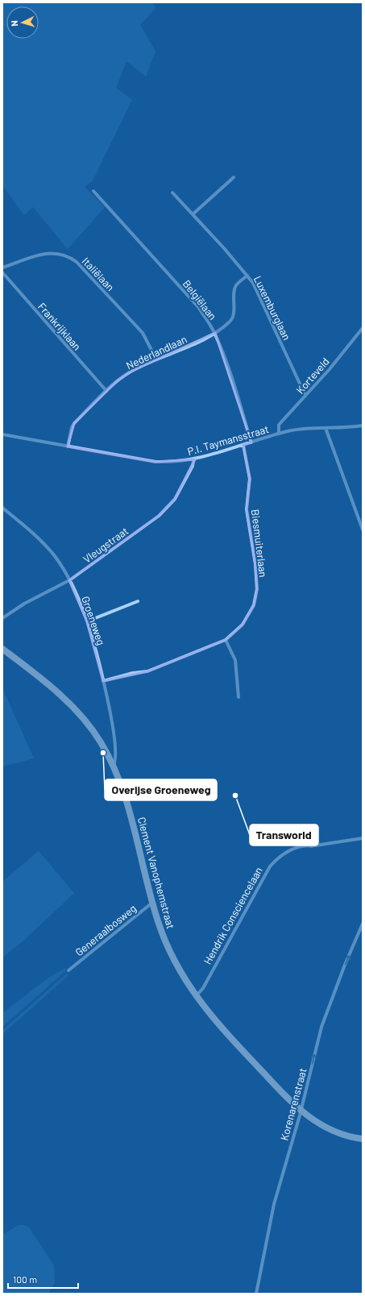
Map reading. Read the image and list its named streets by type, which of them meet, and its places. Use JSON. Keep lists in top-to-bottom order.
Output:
{
  "streets": {
    "street": [
      "Italiëlaan",
      "Belgiëlaan",
      "Luxemburglaan",
      "Frankrijklaan",
      "Nederlandlaan",
      "Korteveld",
      "P.I. Taymansstraat",
      "Biesmuiterlaan",
      "Vleugstraat",
      "Groeneweg",
      "Clement Vanophemstraat",
      "Hendrik Consciencelaan",
      "Generaalbosweg",
      "Korenarenstraat"
    ]
  },
  "crossings": [
    ["Italiëlaan", "Nederlandlaan"],
    ["Belgiëlaan", "Nederlandlaan"],
    ["Belgiëlaan", "P.I. Taymansstraat"],
    ["Luxemburglaan", "Nederlandlaan"],
    ["Luxemburglaan", "Korteveld"],
    ["Frankrijklaan", "Nederlandlaan"],
    ["Nederlandlaan", "P.I. Taymansstraat"],
    ["Korteveld", "P.I. Taymansstraat"],
    ["P.I. Taymansstraat", "Biesmuiterlaan"],
    ["P.I. Taymansstraat", "Vleugstraat"],
    ["Biesmuiterlaan", "Groeneweg"],
    ["Vleugstraat", "Groeneweg"],
    ["Groeneweg", "Clement Vanophemstraat"],
    ["Clement Vanophemstraat", "Hendrik Consciencelaan"],
    ["Clement Vanophemstraat", "Generaalbosweg"],
    ["Clement Vanophemstraat", "Korenarenstraat"]
  ],
  "one_way": ["Korenarenstraat"],
  "places": ["Overijse Groeneweg", "Transworld"],
  "scale_bar": "100 m",
  "north": "left"
}
